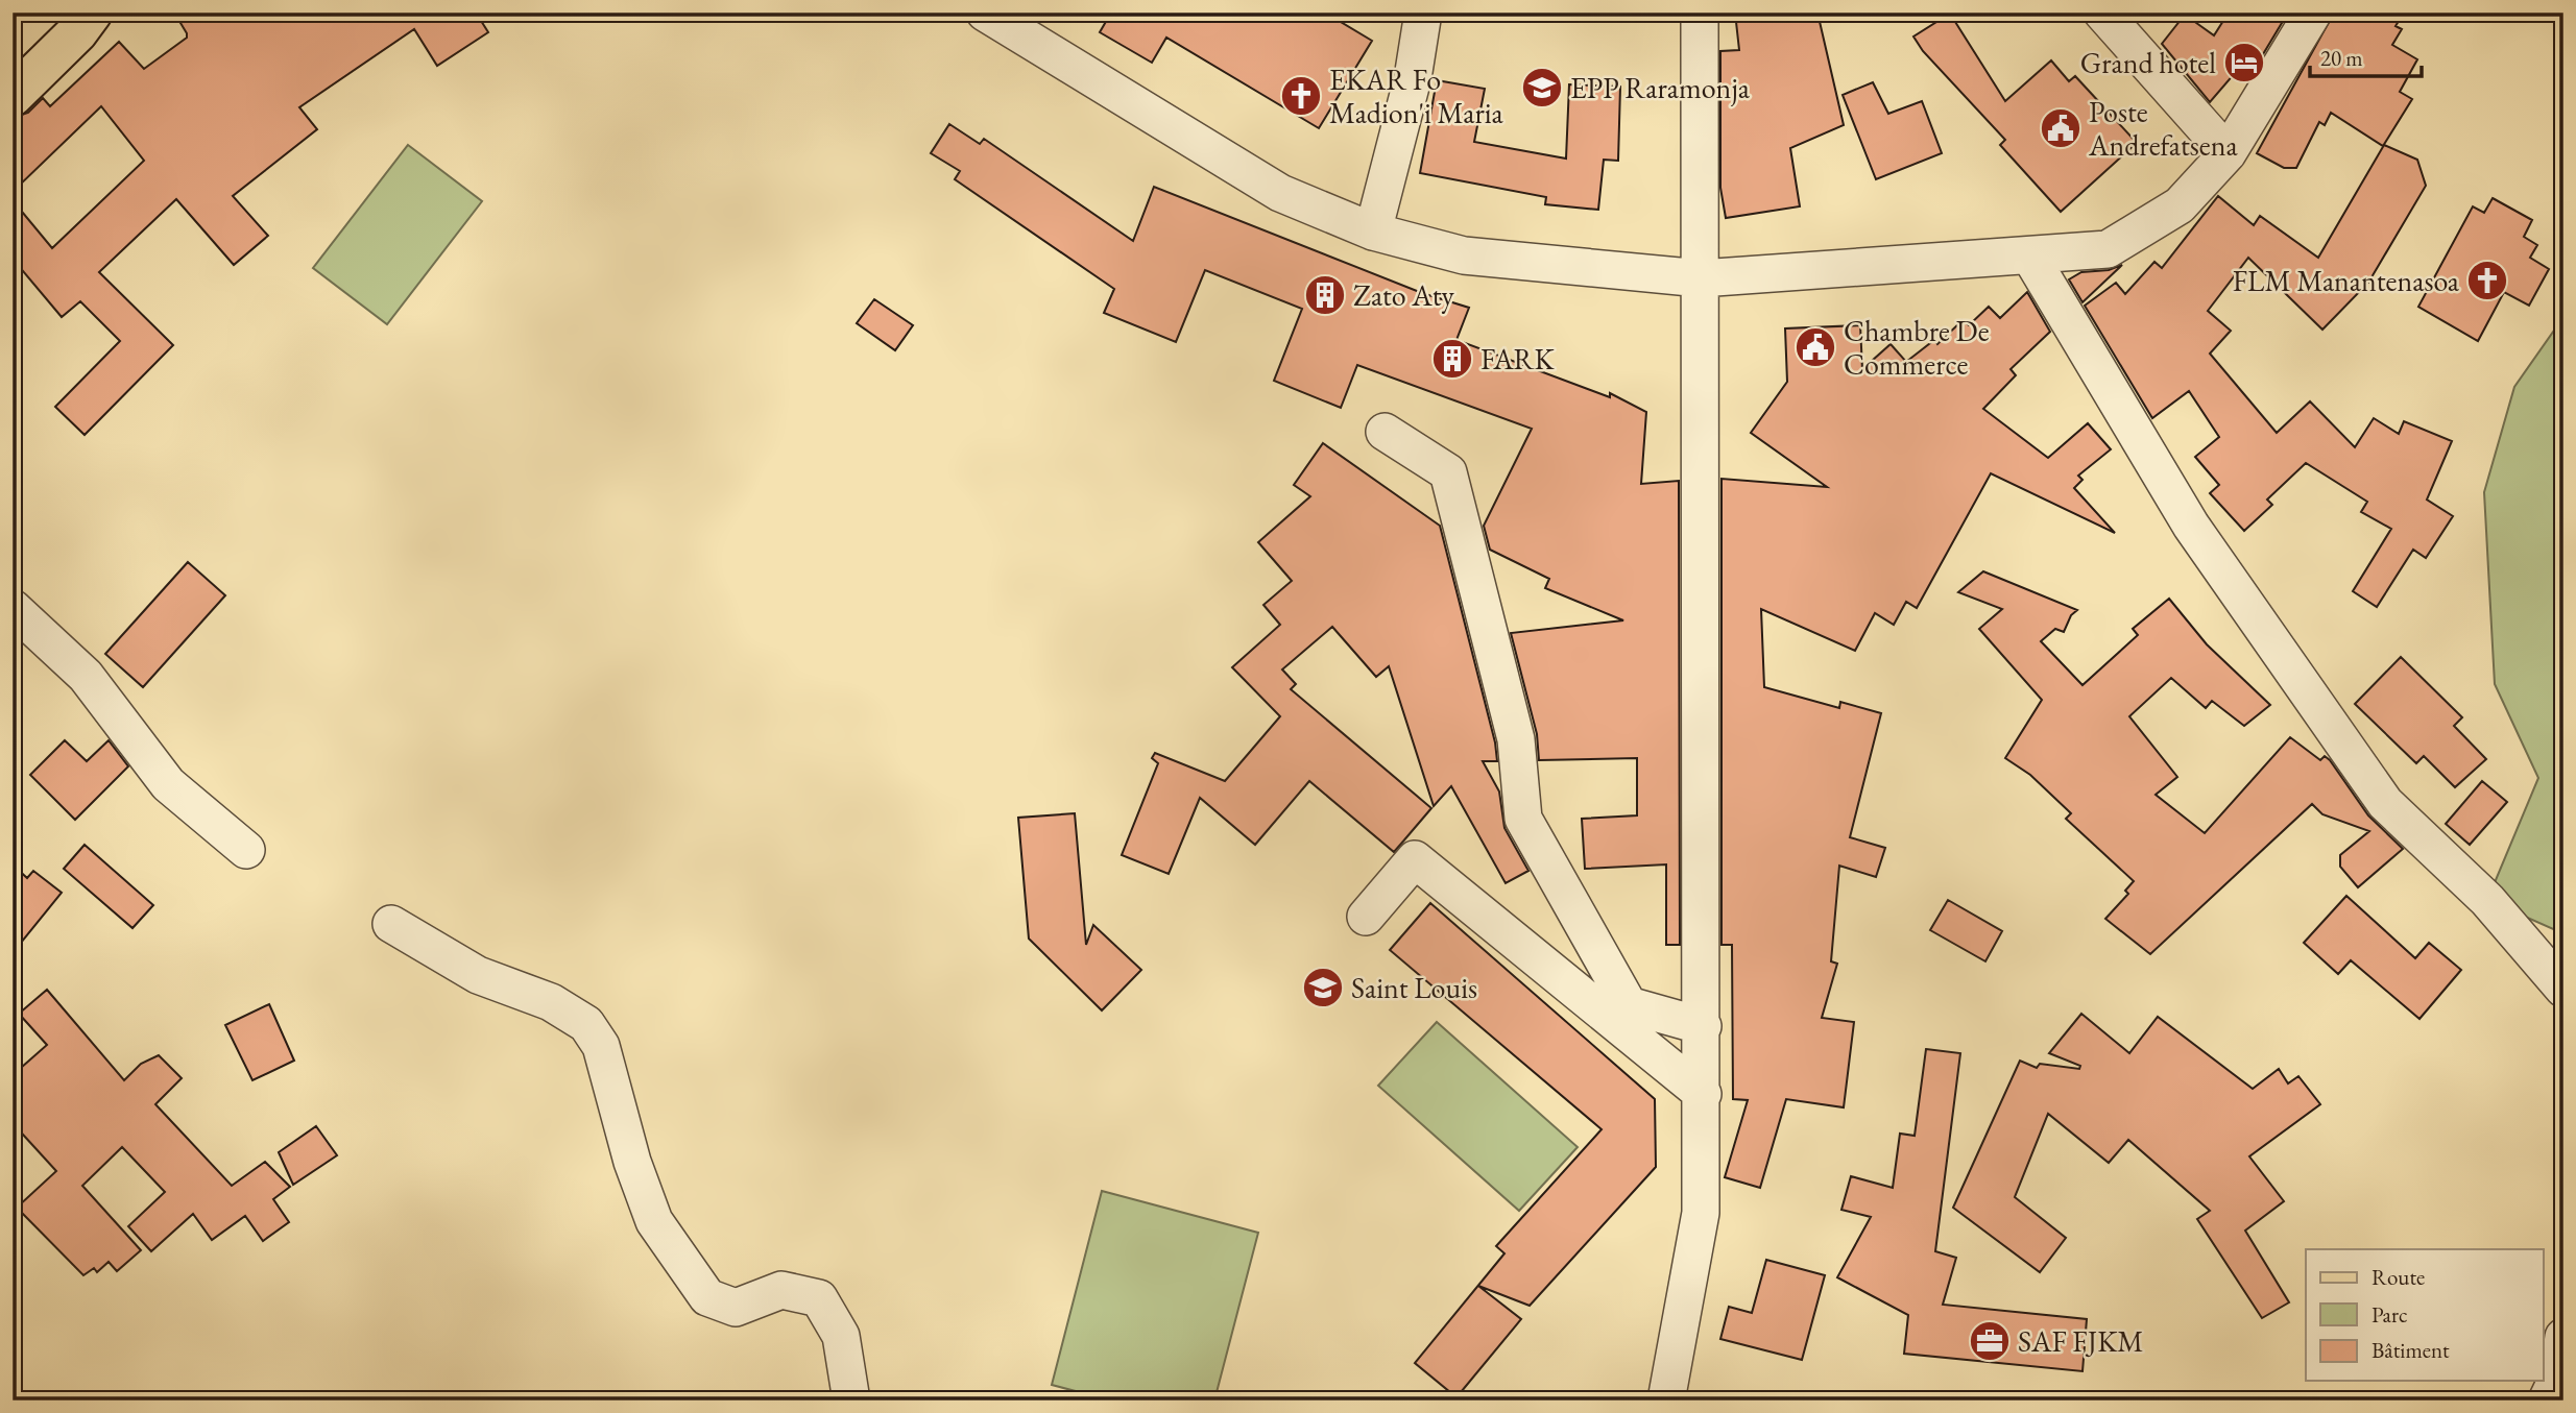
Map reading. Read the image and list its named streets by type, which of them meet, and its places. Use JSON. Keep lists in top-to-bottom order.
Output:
{
  "places": {
    "hotel": ["Grand hotel"],
    "school or university": ["EPP Raramonja", "Saint Louis"],
    "church": ["EKAR Fo Madion'i Maria", "FLM Manantenasoa"],
    "public building": ["Poste Andrefatsena", "Chambre De Commerce"],
    "building": ["Zato Aty", "FARK"],
    "office": ["SAF FJKM"]
  },
  "legend": ["Route", "Parc", "Bâtiment"],
  "scale_bar": "20 m"
}
